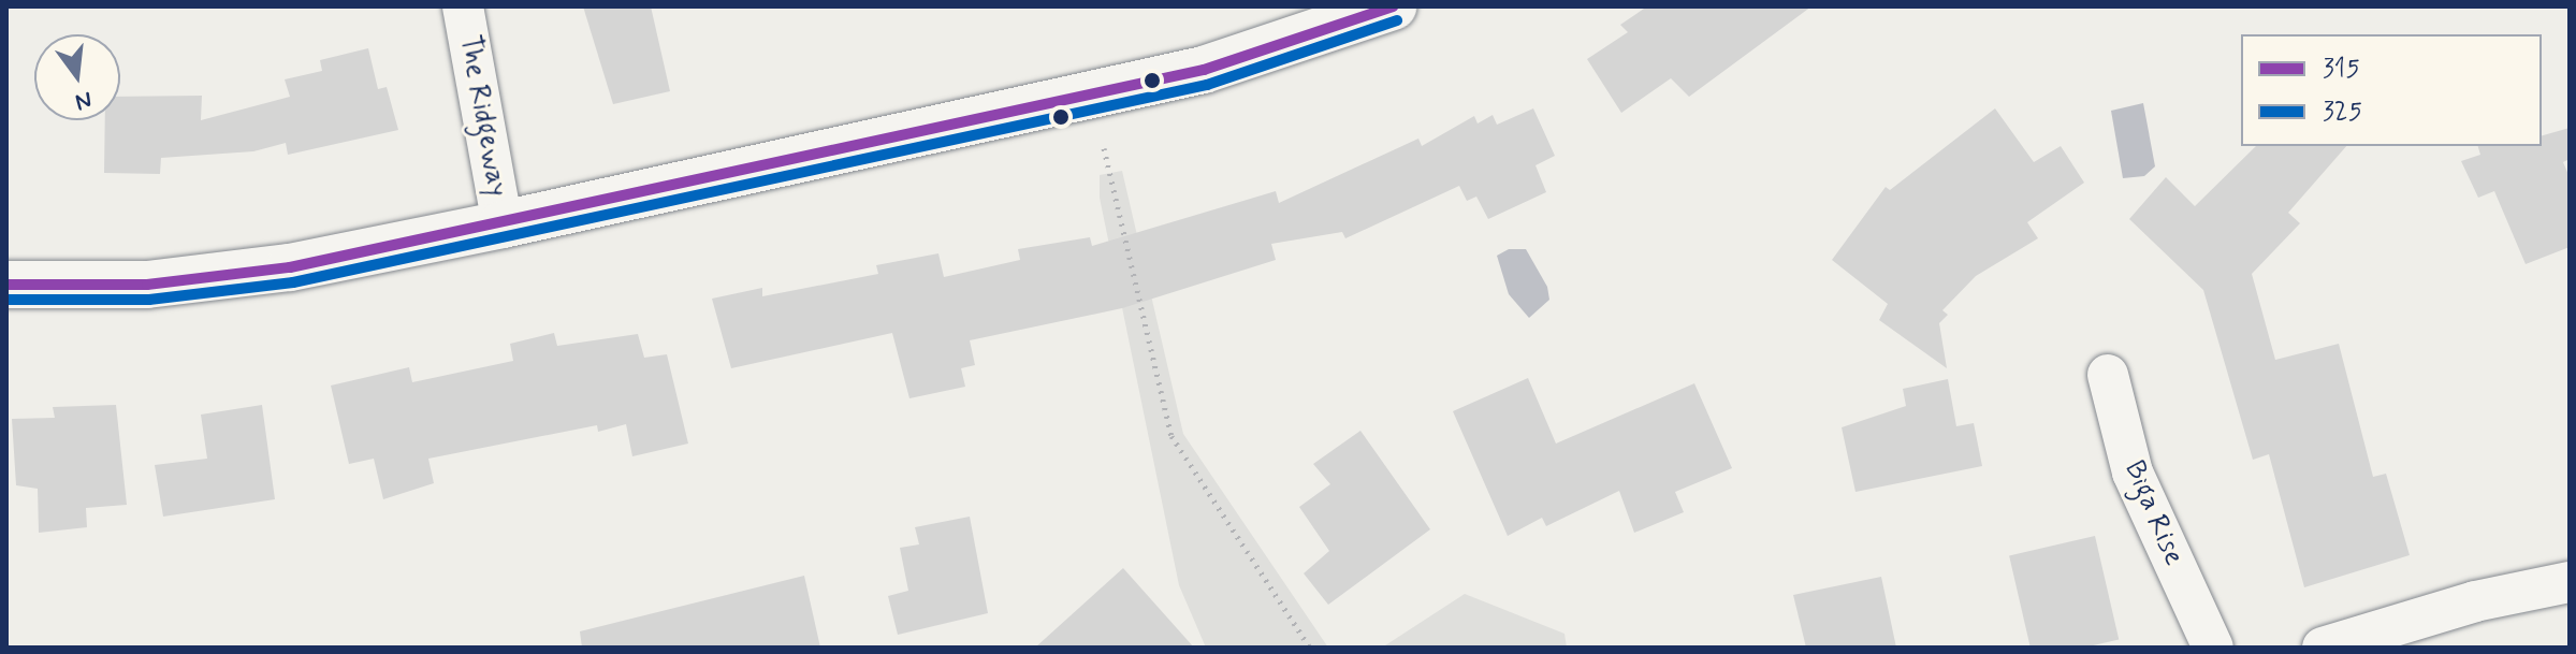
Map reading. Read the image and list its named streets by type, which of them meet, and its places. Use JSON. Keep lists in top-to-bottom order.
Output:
{
  "streets": {
    "street": ["The Ridgeway", "Biga Rise"]
  },
  "lines": ["transit line 315", "transit line 325"],
  "legend": ["315", "325"],
  "north": "bottom"
}
